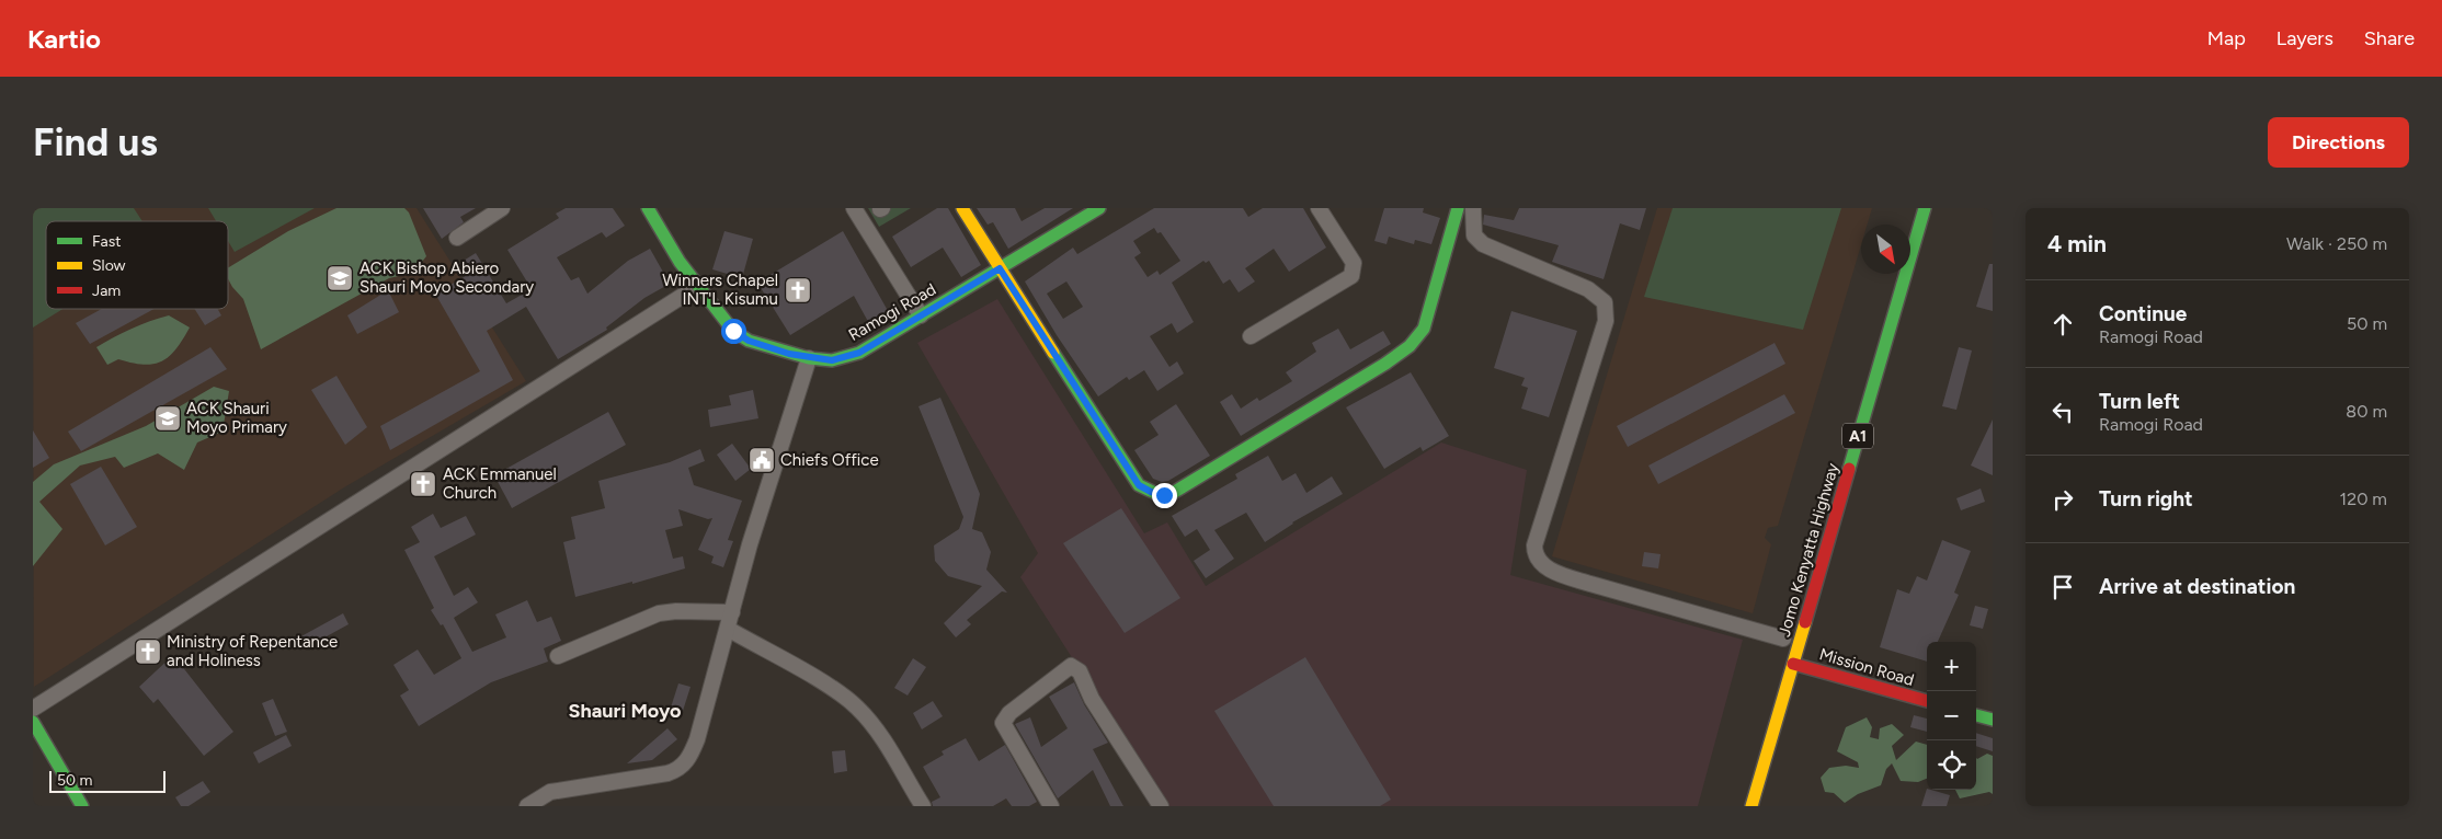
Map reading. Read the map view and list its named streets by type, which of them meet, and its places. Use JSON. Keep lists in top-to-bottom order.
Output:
{
  "streets": {
    "main road": [
      "Ramogi Road",
      "A1",
      "Jomo Kenyatta Highway",
      "Mission Road"
    ]
  },
  "crossings": [
    ["Jomo Kenyatta Highway", "Mission Road"]
  ],
  "districts": ["Shauri Moyo"],
  "places": {
    "school or university": ["ACK Bishop Abiero Shauri Moyo Secondary", "ACK Shauri Moyo Primary"],
    "church": ["Winners Chapel INT'L Kisumu", "ACK Emmanuel Church", "Ministry of Repentance and Holiness"],
    "public building": ["Chiefs Office"]
  },
  "legend": ["Fast", "Slow", "Jam"],
  "scale_bar": "50 m",
  "north": "bottom right",
  "page": {
    "header": "Kartio",
    "nav": ["Map", "Layers", "Share"],
    "buttons": "Directions",
    "title": "Find us",
    "heading": ["4 min", "Walk · 250 m"],
    "list": [
      ["Continue", "Ramogi Road", "50 m"],
      ["Turn left", "Ramogi Road", "80 m"],
      ["Turn right", "120 m"],
      "Arrive at destination"
    ],
    "map_buttons": ["+", "−"],
    "scale": "50 m"
  }
}
